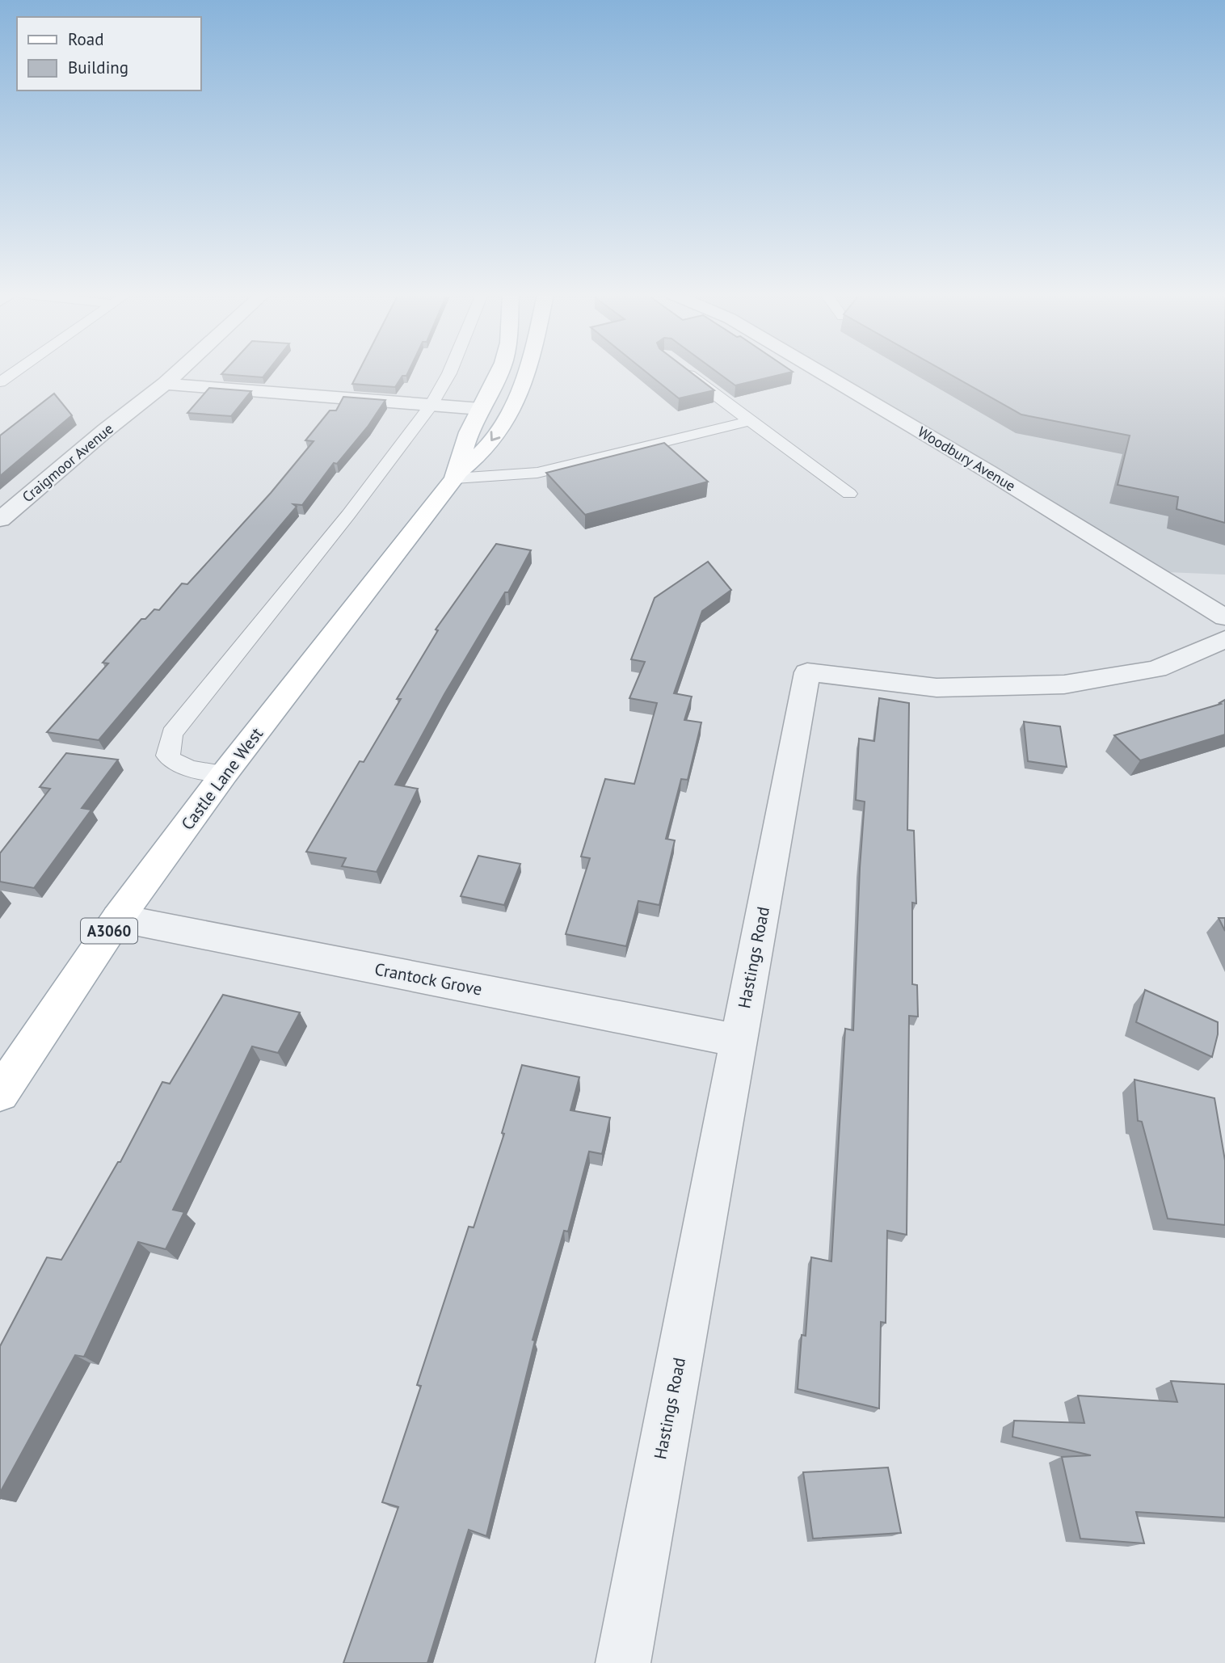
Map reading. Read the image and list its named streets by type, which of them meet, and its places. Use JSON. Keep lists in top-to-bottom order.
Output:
{
  "streets": {
    "main road": ["Castle Lane West", "A3060"],
    "street": [
      "Woodbury Avenue",
      "Craigmoor Avenue",
      "Hastings Road",
      "Crantock Grove"
    ]
  },
  "crossings": [
    ["Castle Lane West", "Crantock Grove"],
    ["Hastings Road", "Crantock Grove"]
  ],
  "legend": ["Road", "Building"]
}
